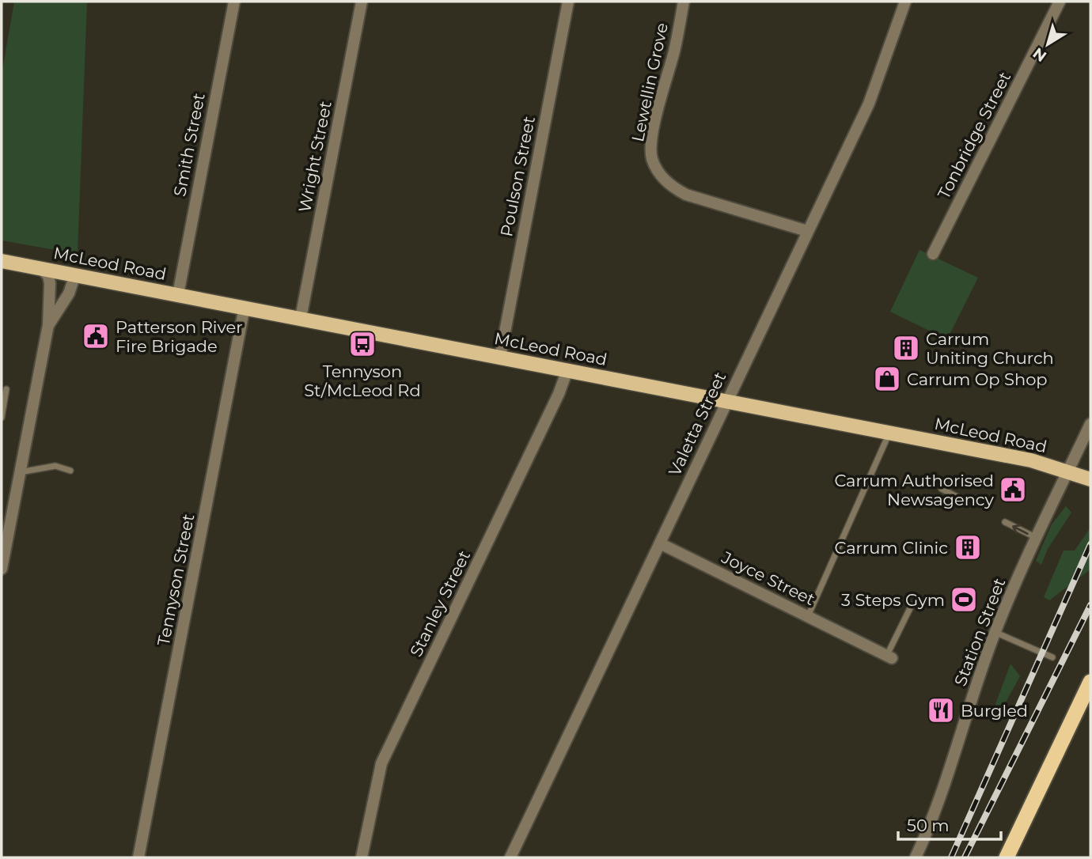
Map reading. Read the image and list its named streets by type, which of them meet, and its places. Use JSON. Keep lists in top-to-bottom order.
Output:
{
  "streets": {
    "main road": ["McLeod Road"],
    "street": [
      "Lewellin Grove",
      "Tonbridge Street",
      "Smith Street",
      "Wright Street",
      "Poulson Street",
      "Valetta Street",
      "Joyce Street",
      "Tennyson Street",
      "Stanley Street",
      "Station Street"
    ]
  },
  "crossings": [
    ["Lewellin Grove", "Valetta Street"],
    ["Smith Street", "McLeod Road"],
    ["Wright Street", "McLeod Road"],
    ["Poulson Street", "McLeod Road"],
    ["McLeod Road", "Valetta Street"],
    ["McLeod Road", "Tennyson Street"],
    ["McLeod Road", "Stanley Street"],
    ["McLeod Road", "Station Street"],
    ["Valetta Street", "Joyce Street"]
  ],
  "places": {
    "public building": ["Patterson River Fire Brigade", "Carrum Authorised Newsagency"],
    "bus stop": ["Tennyson St/McLeod Rd"],
    "building": ["Carrum Uniting Church", "Carrum Clinic"],
    "shop": ["Carrum Op Shop"],
    "sports": ["3 Steps Gym"],
    "restaurant": ["Burgled"]
  },
  "scale_bar": "50 m",
  "north": "bottom left"
}
